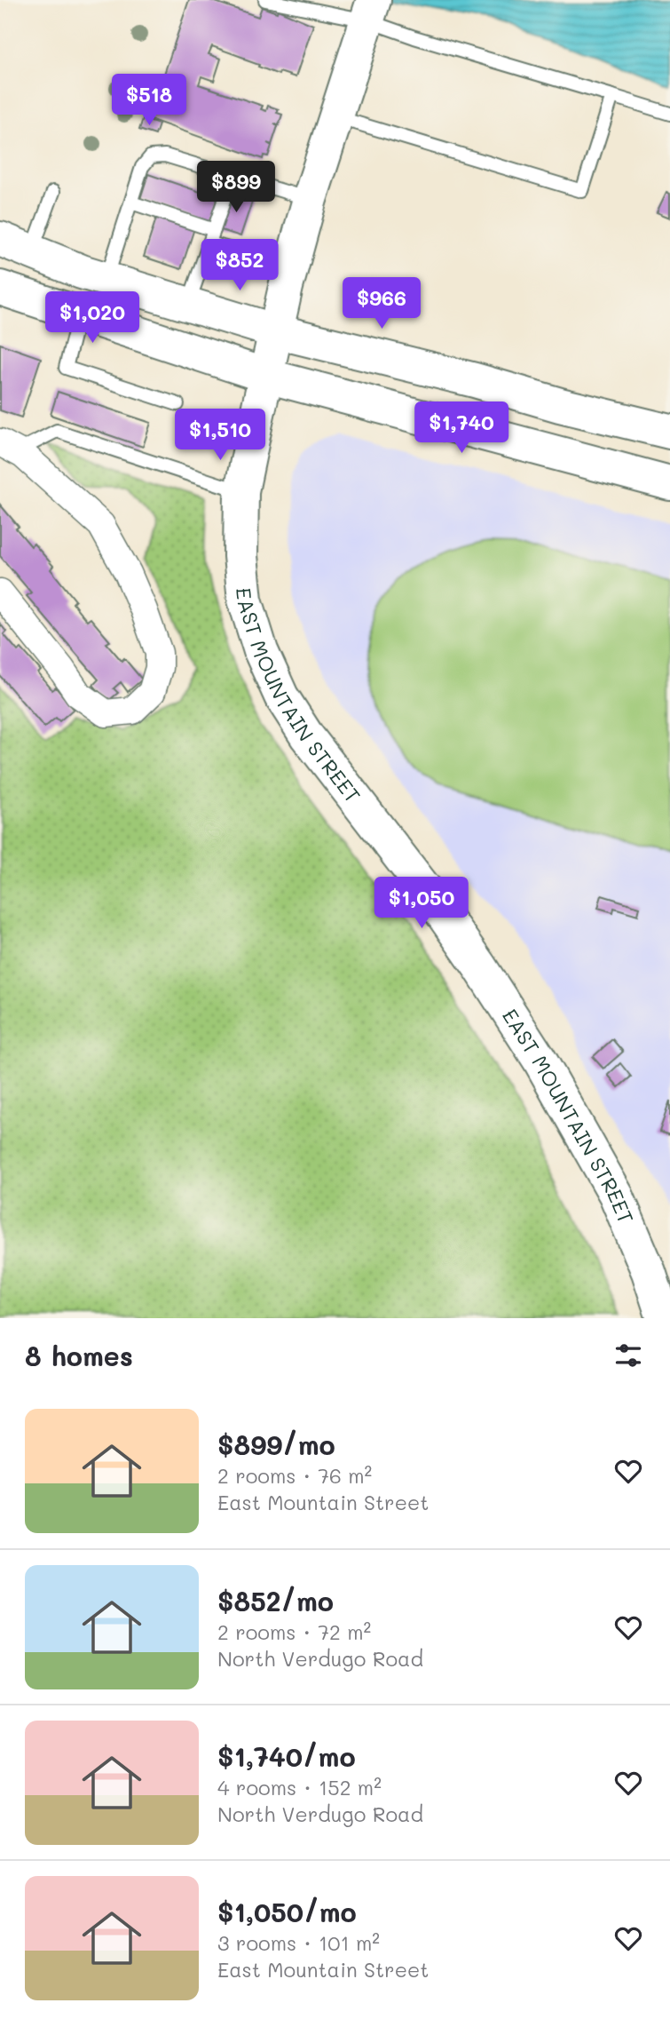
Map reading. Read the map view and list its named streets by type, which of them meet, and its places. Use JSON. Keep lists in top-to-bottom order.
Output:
{
  "streets": {
    "main road": ["EAST MOUNTAIN STREET"]
  },
  "page": {
    "price": [
      "$518",
      "$899",
      "$852",
      "$966",
      "$1,020",
      "$1,740",
      "$1,510",
      "$1,050"
    ],
    "heading": "8 homes",
    "list": [
      {
        "name": "$899/mo",
        "note": "2 rooms · 76 m² · East Mountain Street"
      },
      {
        "name": "$852/mo",
        "note": "2 rooms · 72 m² · North Verdugo Road"
      },
      {
        "name": "$1,740/mo",
        "note": "4 rooms · 152 m² · North Verdugo Road"
      },
      {
        "name": "$1,050/mo",
        "note": "3 rooms · 101 m² · East Mountain Street"
      }
    ]
  }
}
